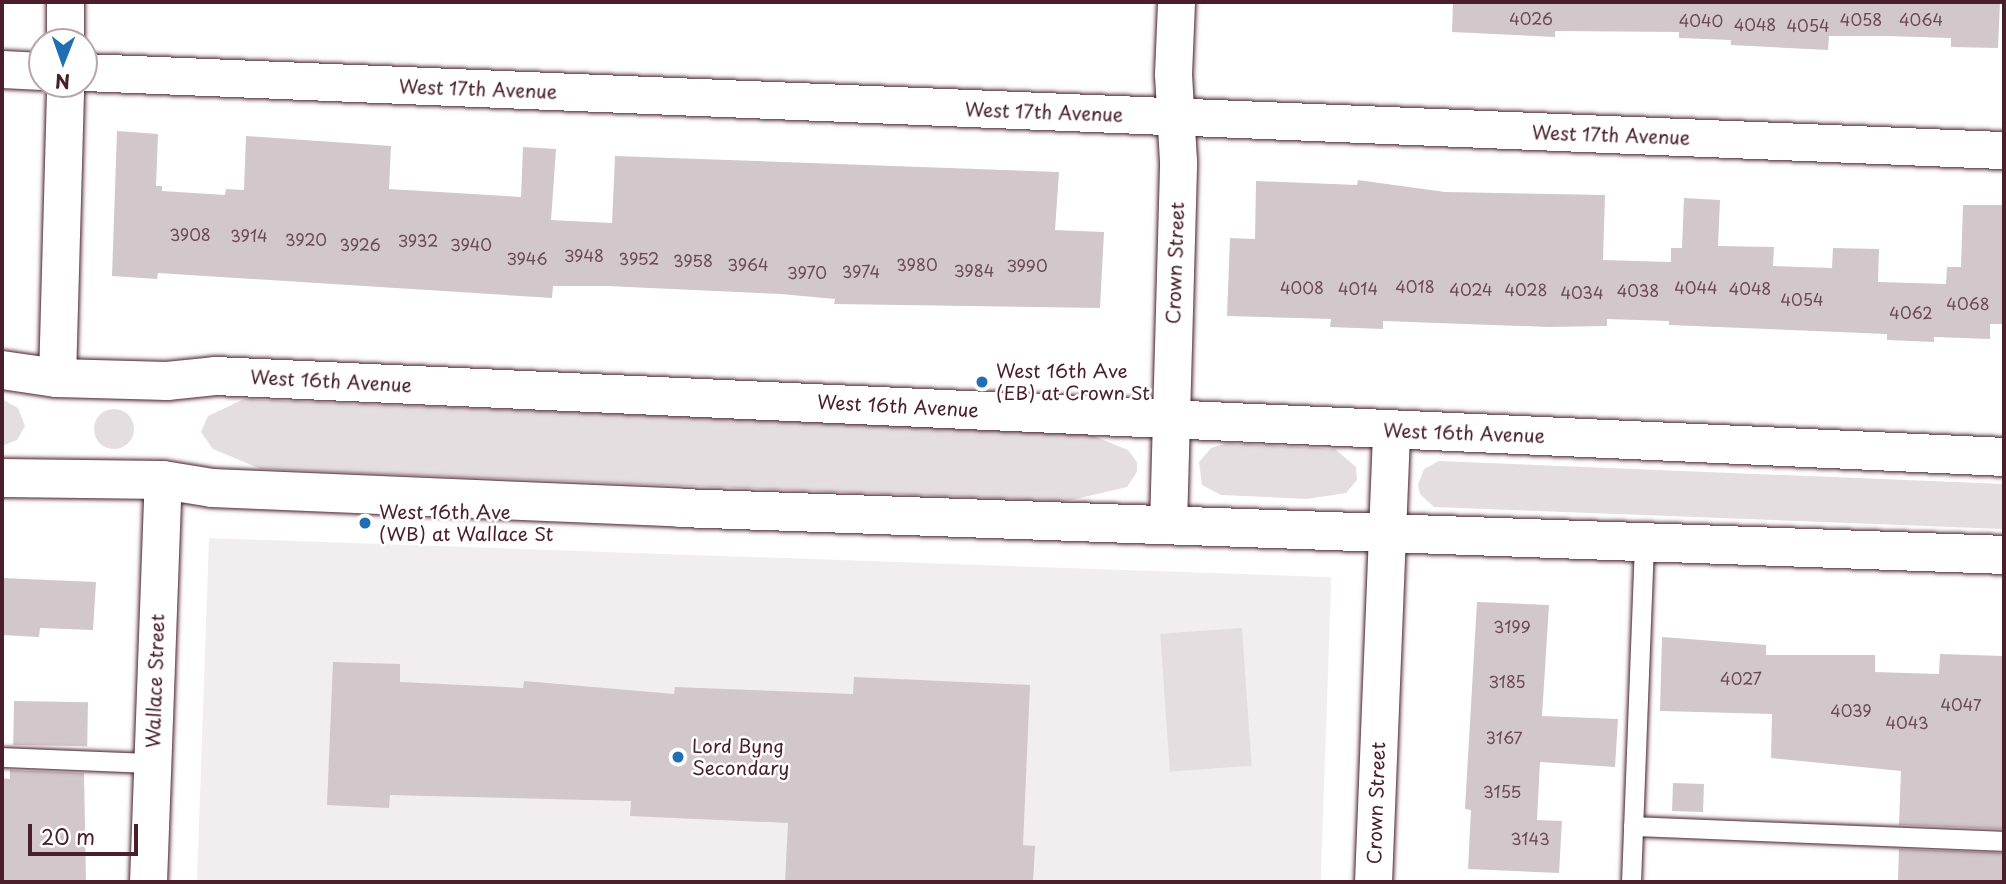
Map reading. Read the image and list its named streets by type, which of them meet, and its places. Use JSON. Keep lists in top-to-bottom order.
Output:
{
  "streets": {
    "main road": ["West 16th Avenue"],
    "street": ["West 17th Avenue", "Crown Street", "Wallace Street"]
  },
  "crossings": [
    ["West 17th Avenue", "Crown Street"],
    ["Crown Street", "West 16th Avenue"]
  ],
  "places": ["West 16th Ave (EB) at Crown St", "West 16th Ave (WB) at Wallace St", "Lord Byng Secondary"],
  "house_numbers": [
    "4026",
    "4058",
    "4064",
    "4040",
    "4048",
    "4054",
    "3908",
    "3914",
    "3920",
    "3932",
    "3926",
    "3940",
    "3948",
    "3946",
    "3952",
    "3958",
    "3964",
    "3980",
    "3990",
    "3984",
    "3974",
    "3970",
    "4018",
    "4008",
    "4044",
    "4014",
    "4048",
    "4024",
    "4028",
    "4038",
    "4034",
    "4054",
    "4068",
    "4062",
    "3199",
    "4027",
    "3185",
    "4047",
    "4039",
    "4043",
    "3167",
    "3155",
    "3143"
  ],
  "scale_bar": "20 m",
  "north": "bottom"
}
